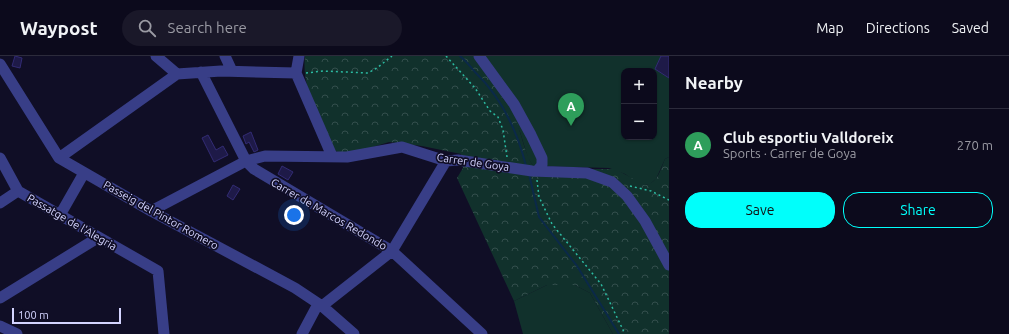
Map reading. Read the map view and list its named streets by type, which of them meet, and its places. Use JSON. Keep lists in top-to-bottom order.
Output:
{
  "streets": {
    "street": [
      "Carrer de Goya",
      "Carrer de Marcos Redondo",
      "Passeig del Pintor Romero",
      "Passatge de l'Alegria"
    ]
  },
  "crossings": [
    ["Carrer de Goya", "Carrer de Marcos Redondo"],
    ["Carrer de Goya", "Passeig del Pintor Romero"]
  ],
  "scale_bar": "100 m",
  "page": {
    "header": "Waypost",
    "search": "Search here",
    "nav": ["Map", "Directions", "Saved"],
    "heading": "Nearby",
    "map_buttons": ["+", "−"],
    "pins": "A",
    "list": [
      {
        "mark": "A",
        "name": "Club esportiu Valldoreix",
        "note": "Sports · Carrer de Goya",
        "value": "270 m"
      }
    ],
    "buttons": ["Save", "Share"],
    "scale": "100 m"
  }
}
